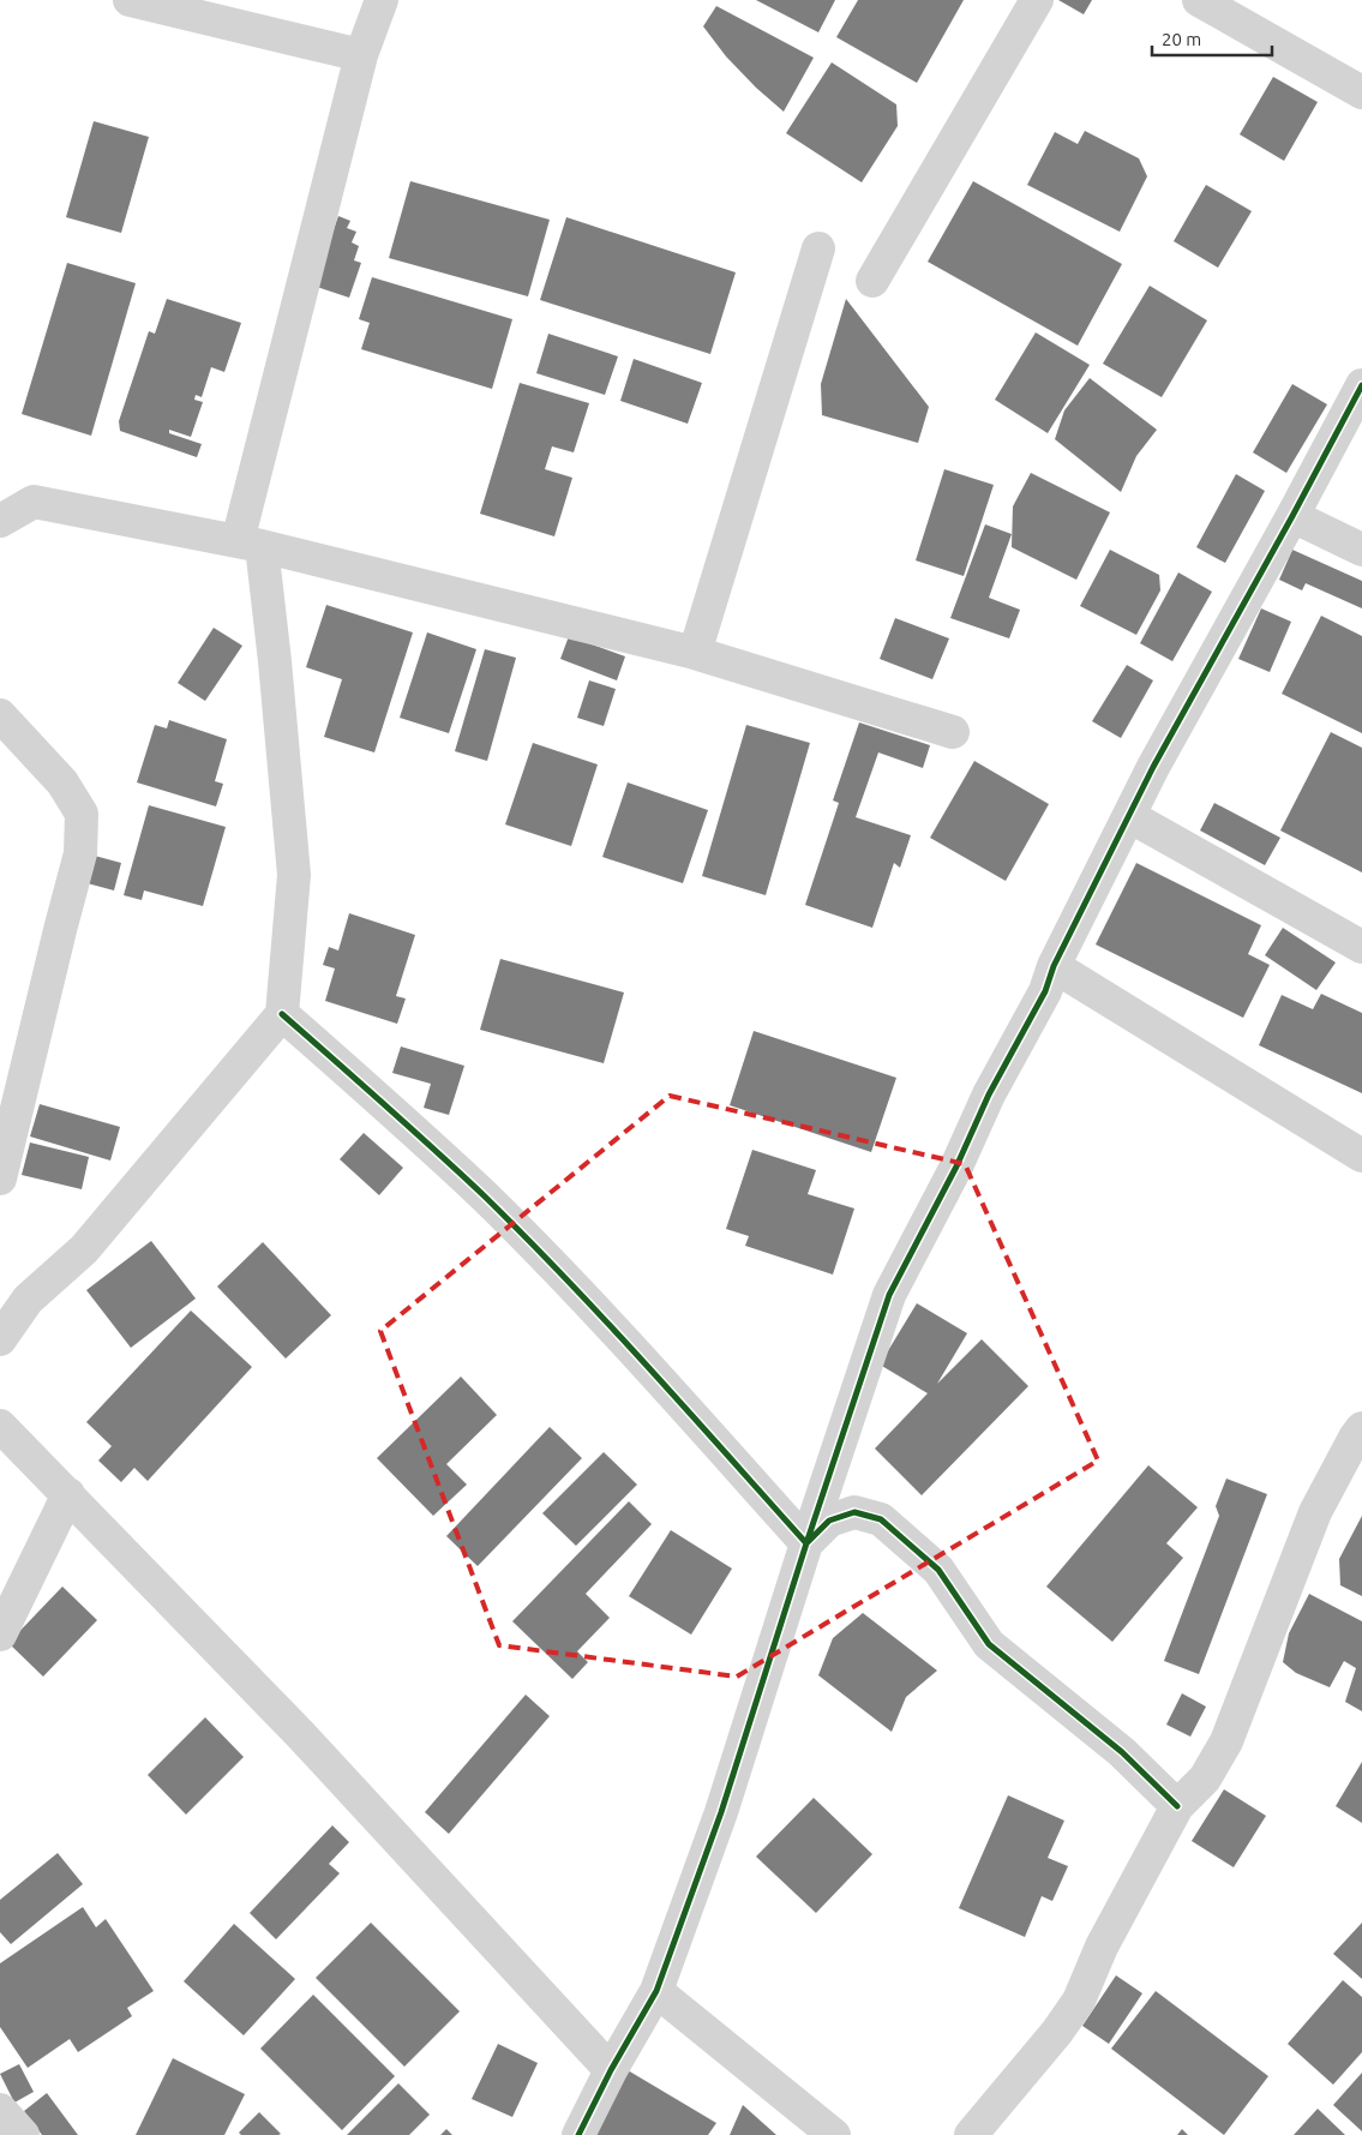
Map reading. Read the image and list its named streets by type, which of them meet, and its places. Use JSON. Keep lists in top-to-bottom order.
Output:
{
  "scale_bar": "20 m"
}
